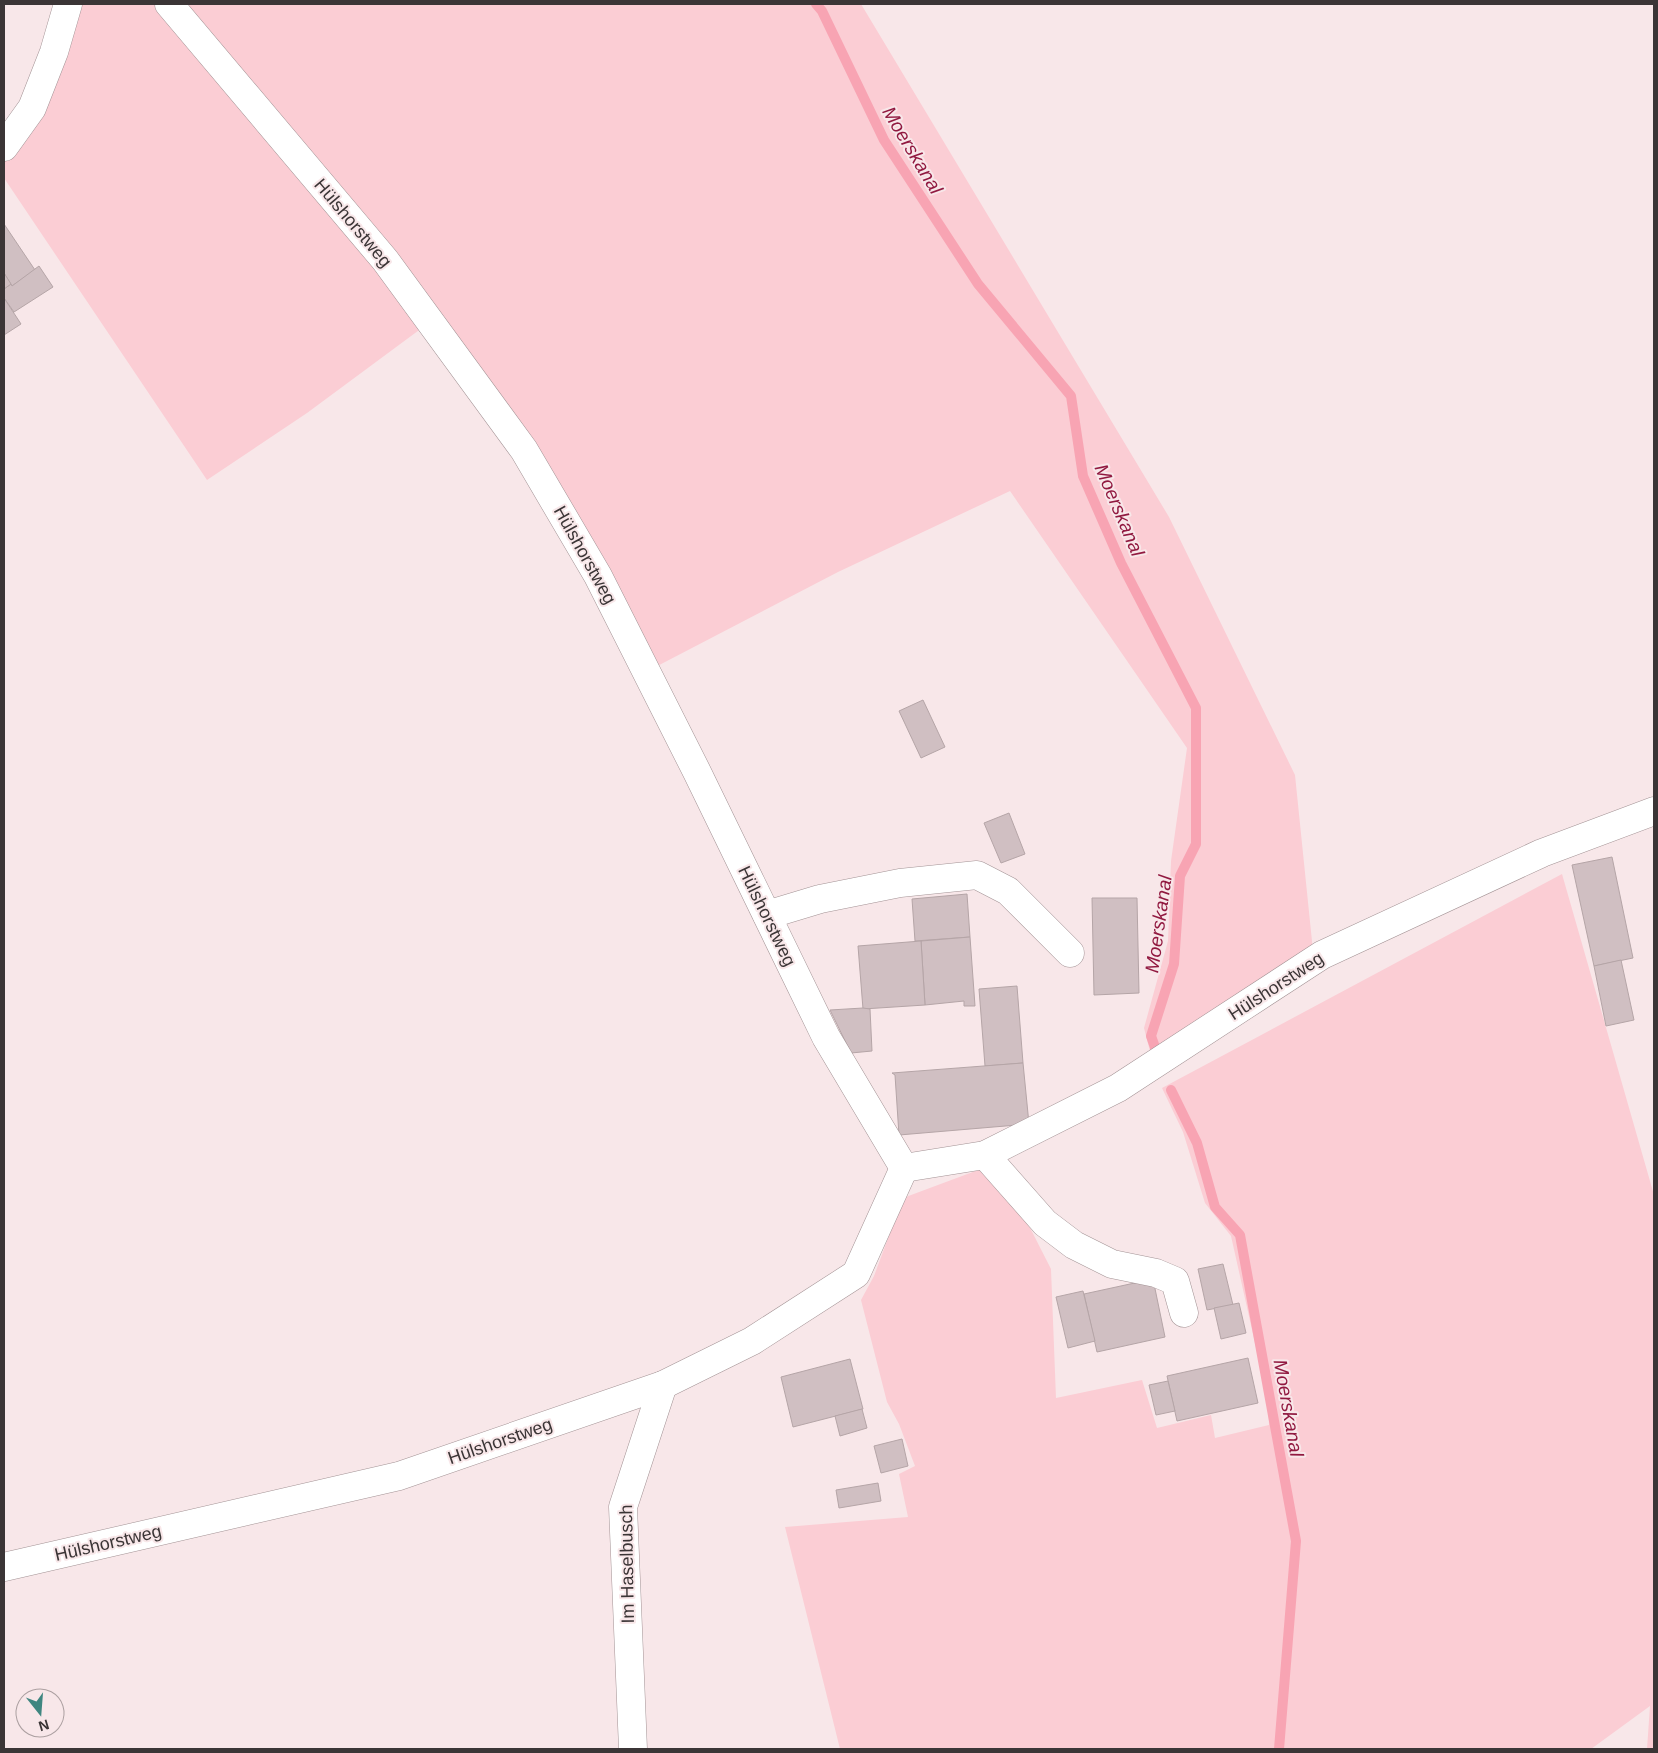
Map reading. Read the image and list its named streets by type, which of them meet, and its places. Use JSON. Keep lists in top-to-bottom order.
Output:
{
  "streets": {
    "street": ["Hülshorstweg", "Im Haselbusch"]
  },
  "crossings": [
    ["Hülshorstweg", "Im Haselbusch"]
  ],
  "water": ["Moerskanal"],
  "north": "bottom"
}
